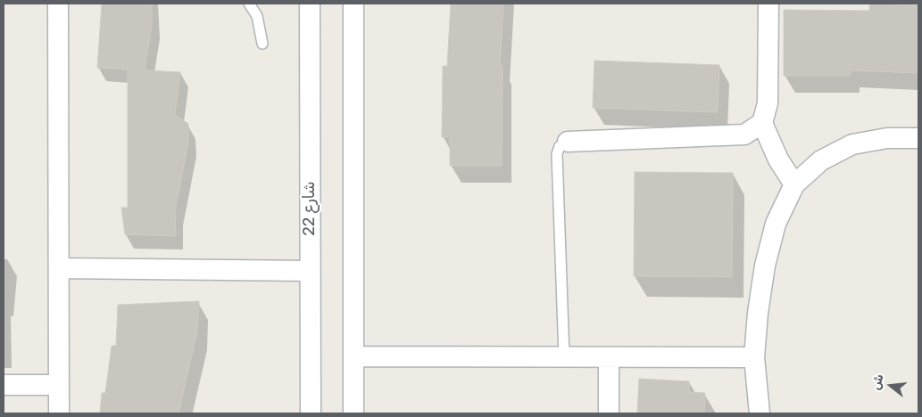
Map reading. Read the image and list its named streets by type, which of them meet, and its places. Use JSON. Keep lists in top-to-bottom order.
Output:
{
  "streets": {
    "street": ["شارع 22"]
  },
  "north": "left"
}
